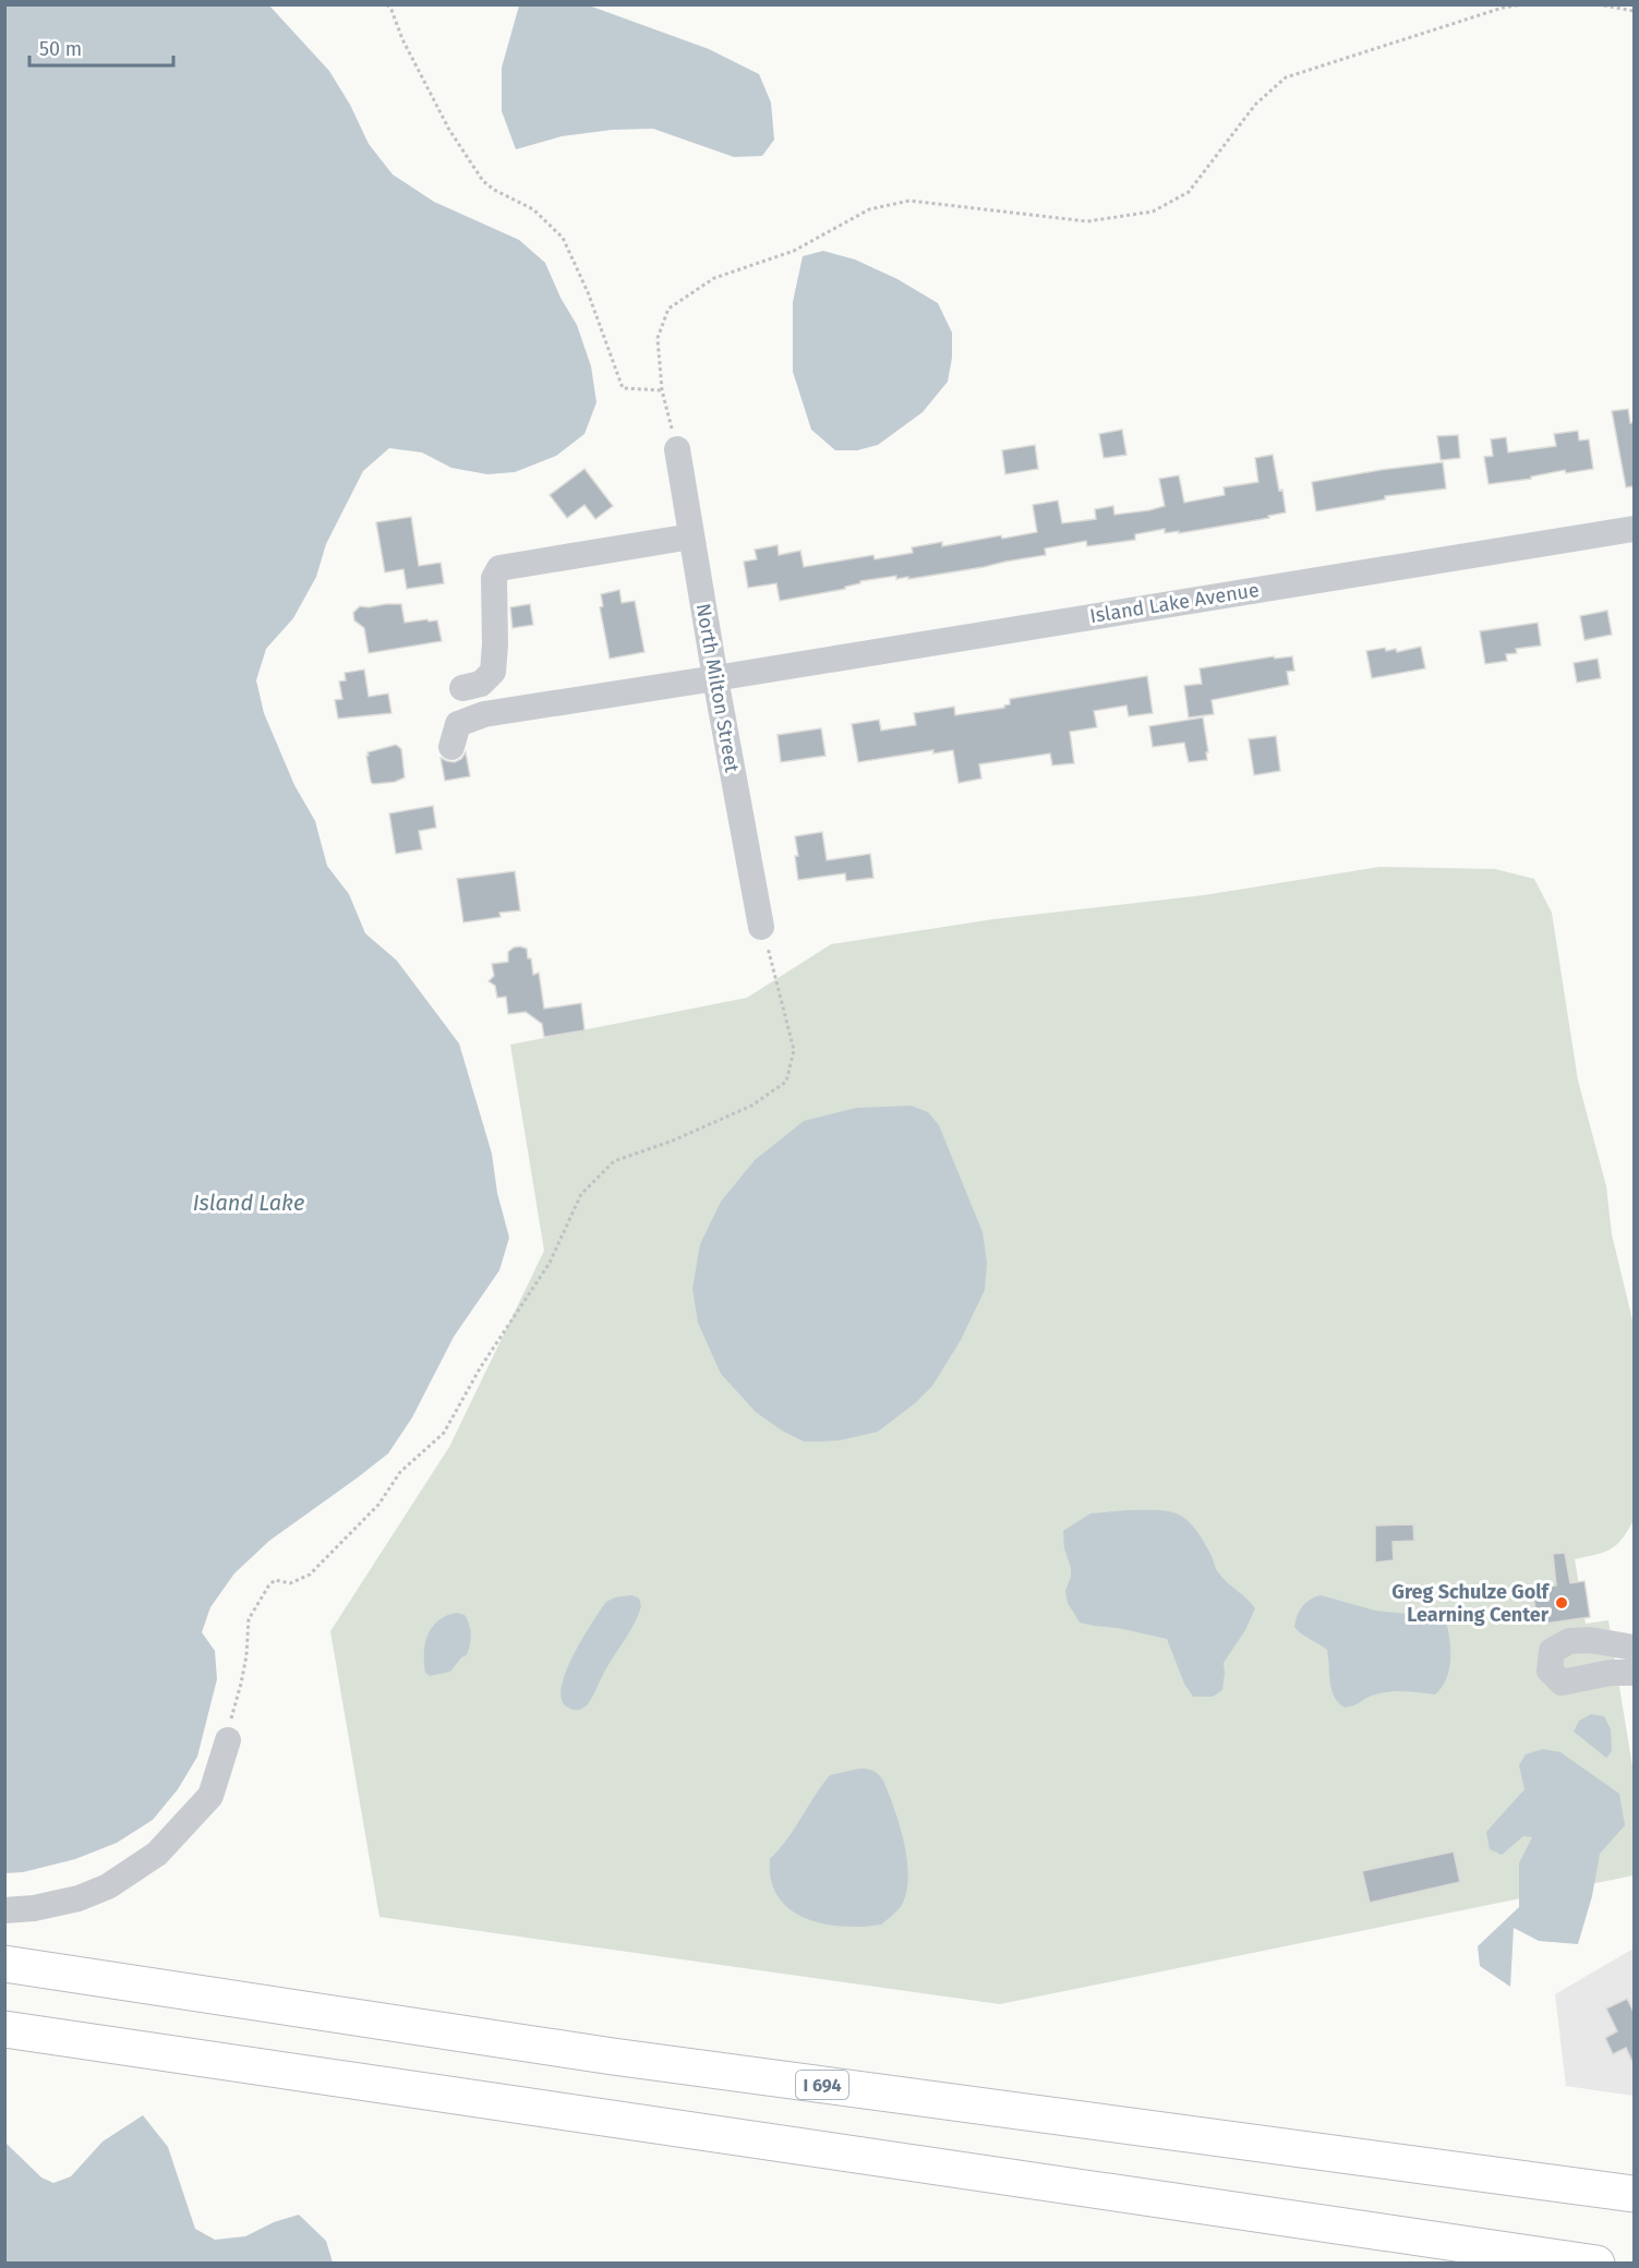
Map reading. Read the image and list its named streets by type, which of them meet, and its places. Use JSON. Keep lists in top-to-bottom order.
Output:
{
  "streets": {
    "highway": ["I 694"],
    "street": ["Island Lake Avenue", "North Milton Street"]
  },
  "crossings": [
    ["Island Lake Avenue", "North Milton Street"]
  ],
  "water": ["Island Lake"],
  "places": ["Greg Schulze Golf Learning Center"],
  "scale_bar": "50 m"
}
